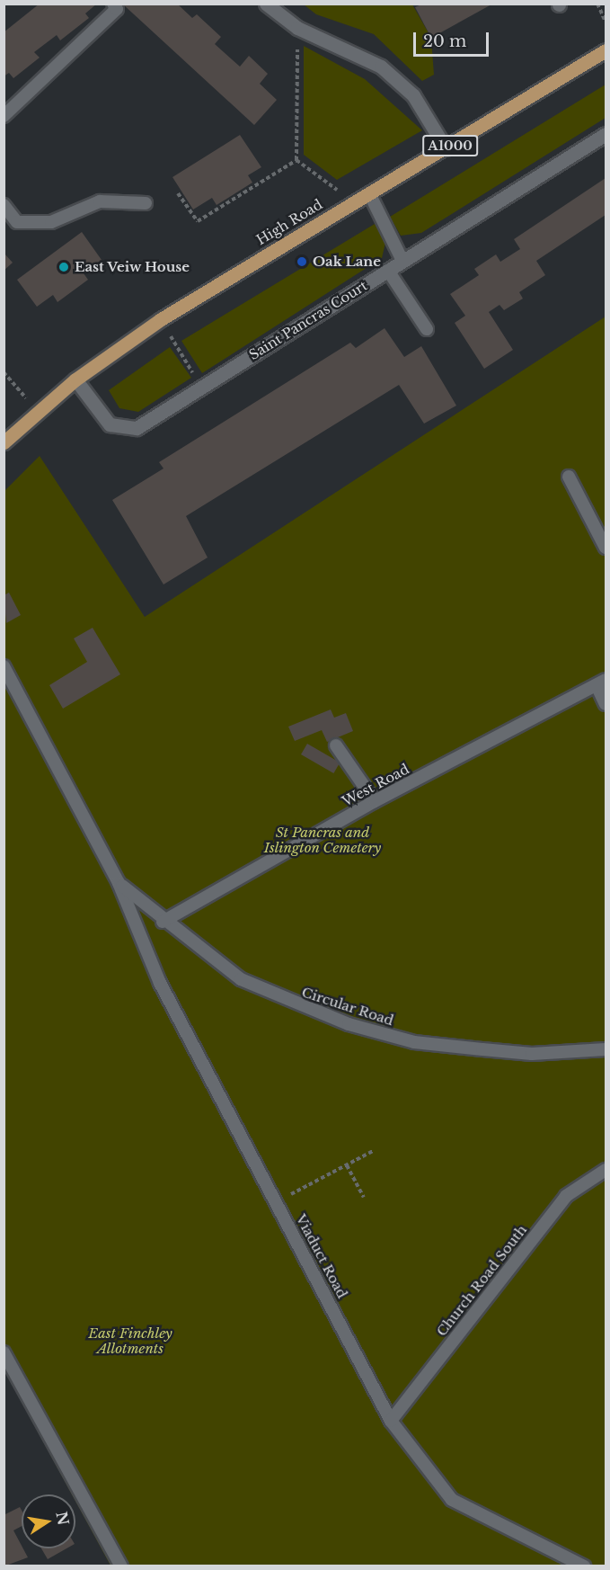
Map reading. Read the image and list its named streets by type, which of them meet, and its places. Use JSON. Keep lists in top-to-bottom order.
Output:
{
  "streets": {
    "main road": ["A1000", "High Road"],
    "street": ["Saint Pancras Court"],
    "lane": [
      "West Road",
      "Circular Road",
      "Viaduct Road",
      "Church Road South"
    ]
  },
  "crossings": [
    ["High Road", "Saint Pancras Court"],
    ["West Road", "Circular Road"],
    ["Circular Road", "Viaduct Road"],
    ["Viaduct Road", "Church Road South"]
  ],
  "parks": ["St Pancras and Islington Cemetery", "East Finchley Allotments"],
  "places": ["Oak Lane", "East Veiw House"],
  "scale_bar": "20 m",
  "north": "right"
}
